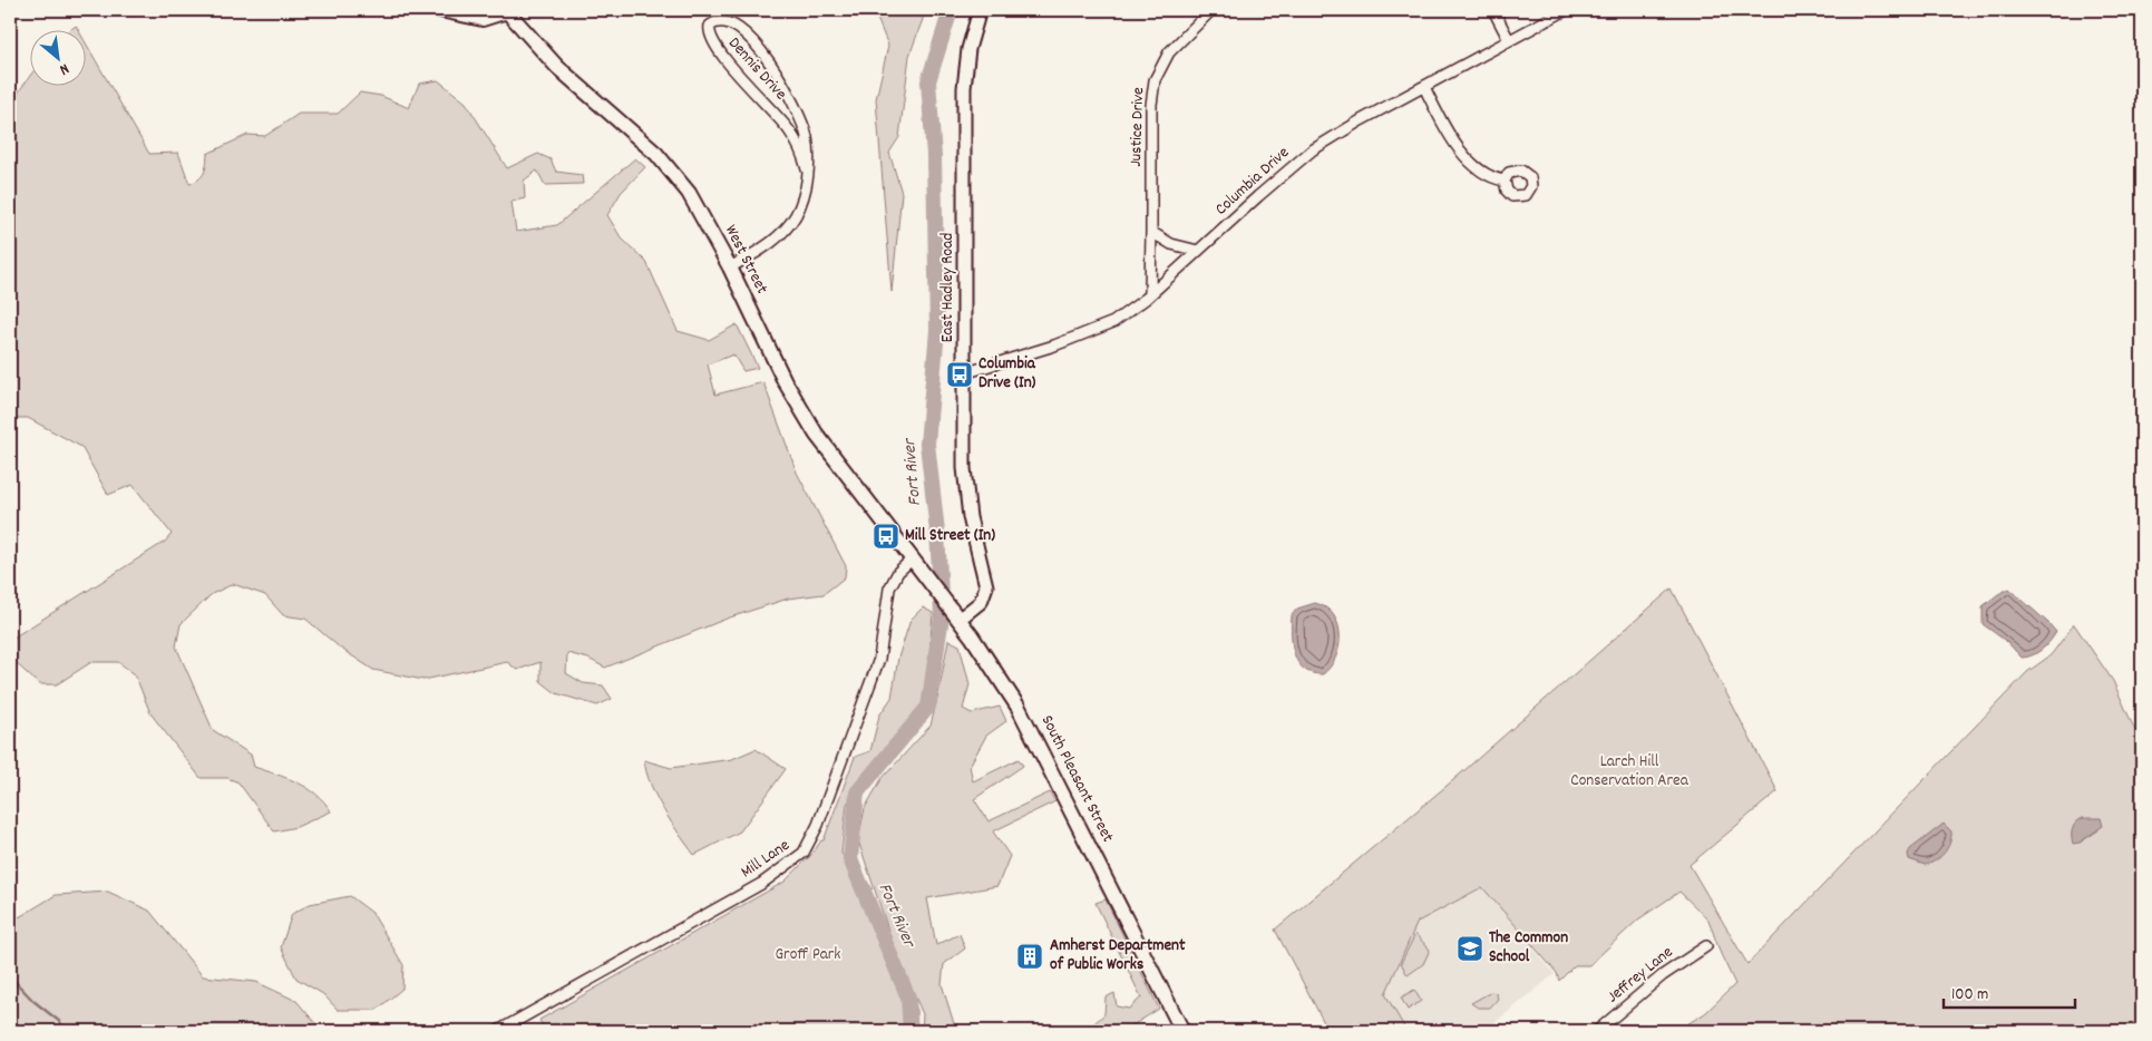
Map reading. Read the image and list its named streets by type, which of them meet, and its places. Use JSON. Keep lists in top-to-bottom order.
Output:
{
  "streets": {
    "main road": ["West Street", "South Pleasant Street"],
    "street": [
      "Dennis Drive",
      "Justice Drive",
      "Columbia Drive",
      "East Hadley Road",
      "Mill Lane",
      "Jeffrey Lane"
    ]
  },
  "crossings": [
    ["Dennis Drive", "West Street"],
    ["Justice Drive", "Columbia Drive"],
    ["Columbia Drive", "East Hadley Road"],
    ["West Street", "South Pleasant Street"],
    ["West Street", "Mill Lane"],
    ["East Hadley Road", "South Pleasant Street"],
    ["South Pleasant Street", "Mill Lane"]
  ],
  "water": ["Fort River"],
  "parks": ["Larch Hill Conservation Area", "Groff Park"],
  "places": {
    "bus stop": ["Columbia Drive (In)", "Mill Street (In)"],
    "school or university": ["The Common School"],
    "building": ["Amherst Department of Public Works"]
  },
  "scale_bar": "100 m",
  "north": "bottom right"
}
